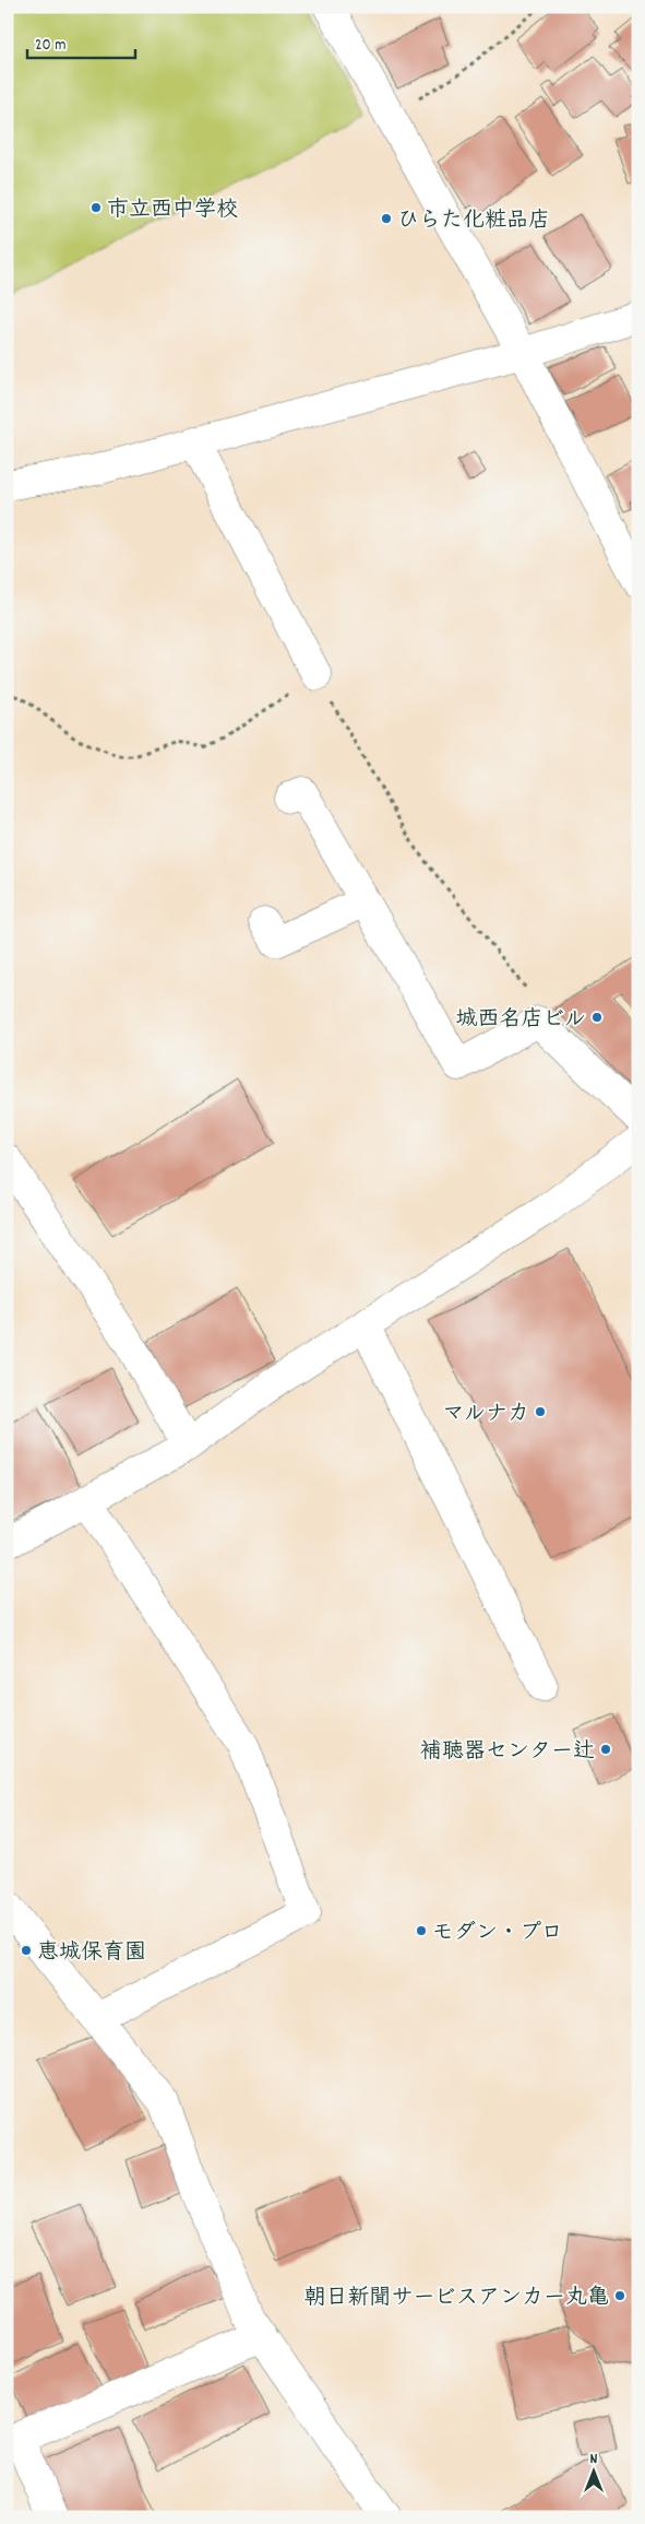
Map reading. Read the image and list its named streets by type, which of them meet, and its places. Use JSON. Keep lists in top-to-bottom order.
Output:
{
  "places": [
    "市立西中学校",
    "ひらた化粧品店",
    "城西名店ビル",
    "マルナカ",
    "補聴器センター辻",
    "モダン・プロ",
    "恵城保育園",
    "朝日新聞サービスアンカー丸亀"
  ],
  "scale_bar": "20 m",
  "north": "top"
}
